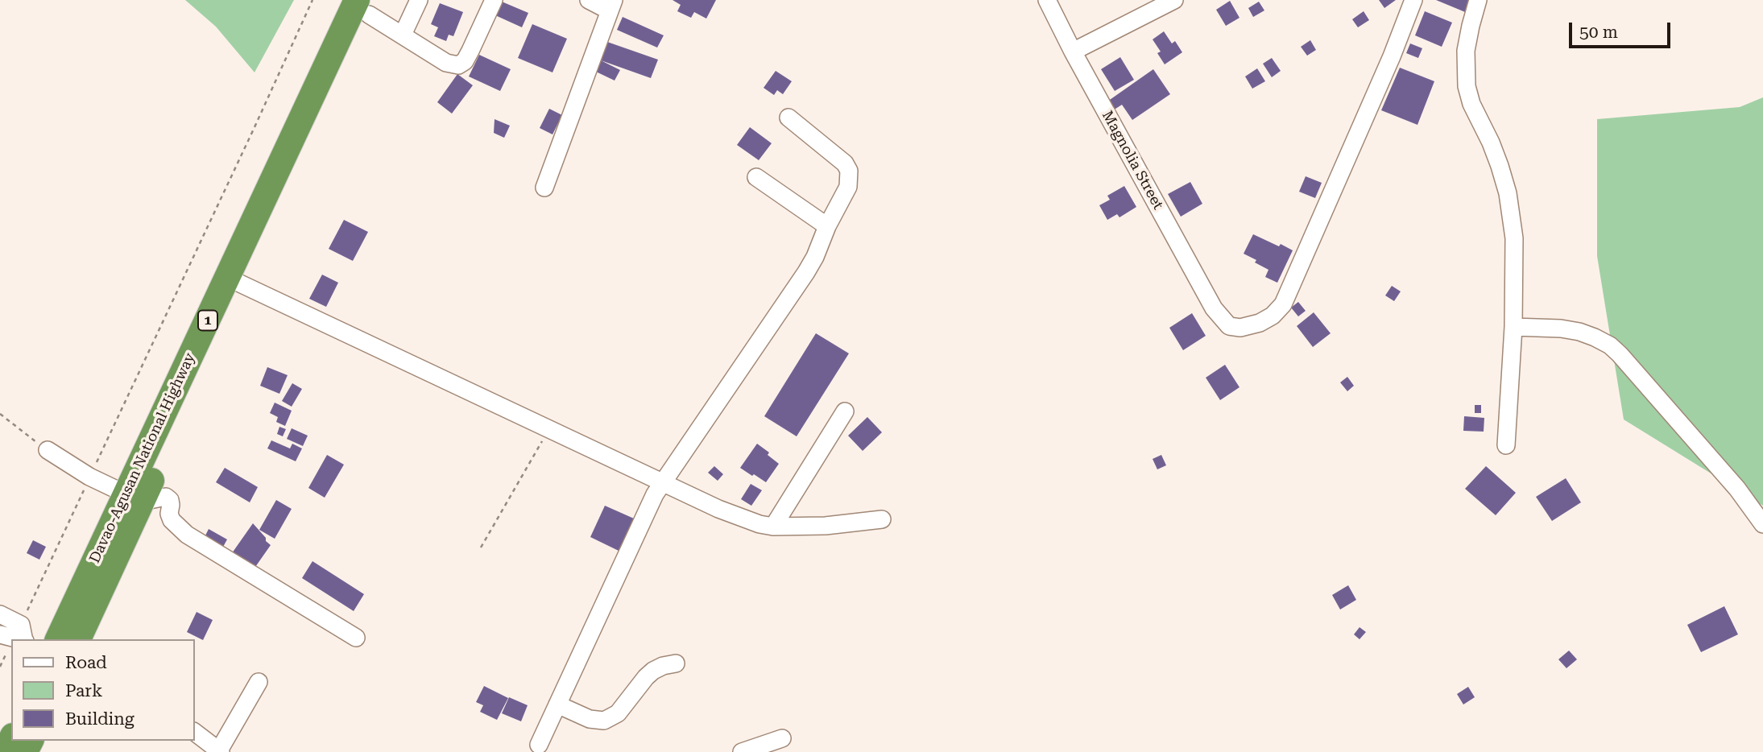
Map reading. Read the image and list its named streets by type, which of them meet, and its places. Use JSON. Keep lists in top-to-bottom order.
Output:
{
  "streets": {
    "highway": ["1", "Davao-Agusan National Highway"],
    "street": ["Magnolia Street"]
  },
  "legend": ["Road", "Park", "Building"],
  "scale_bar": "50 m"
}
